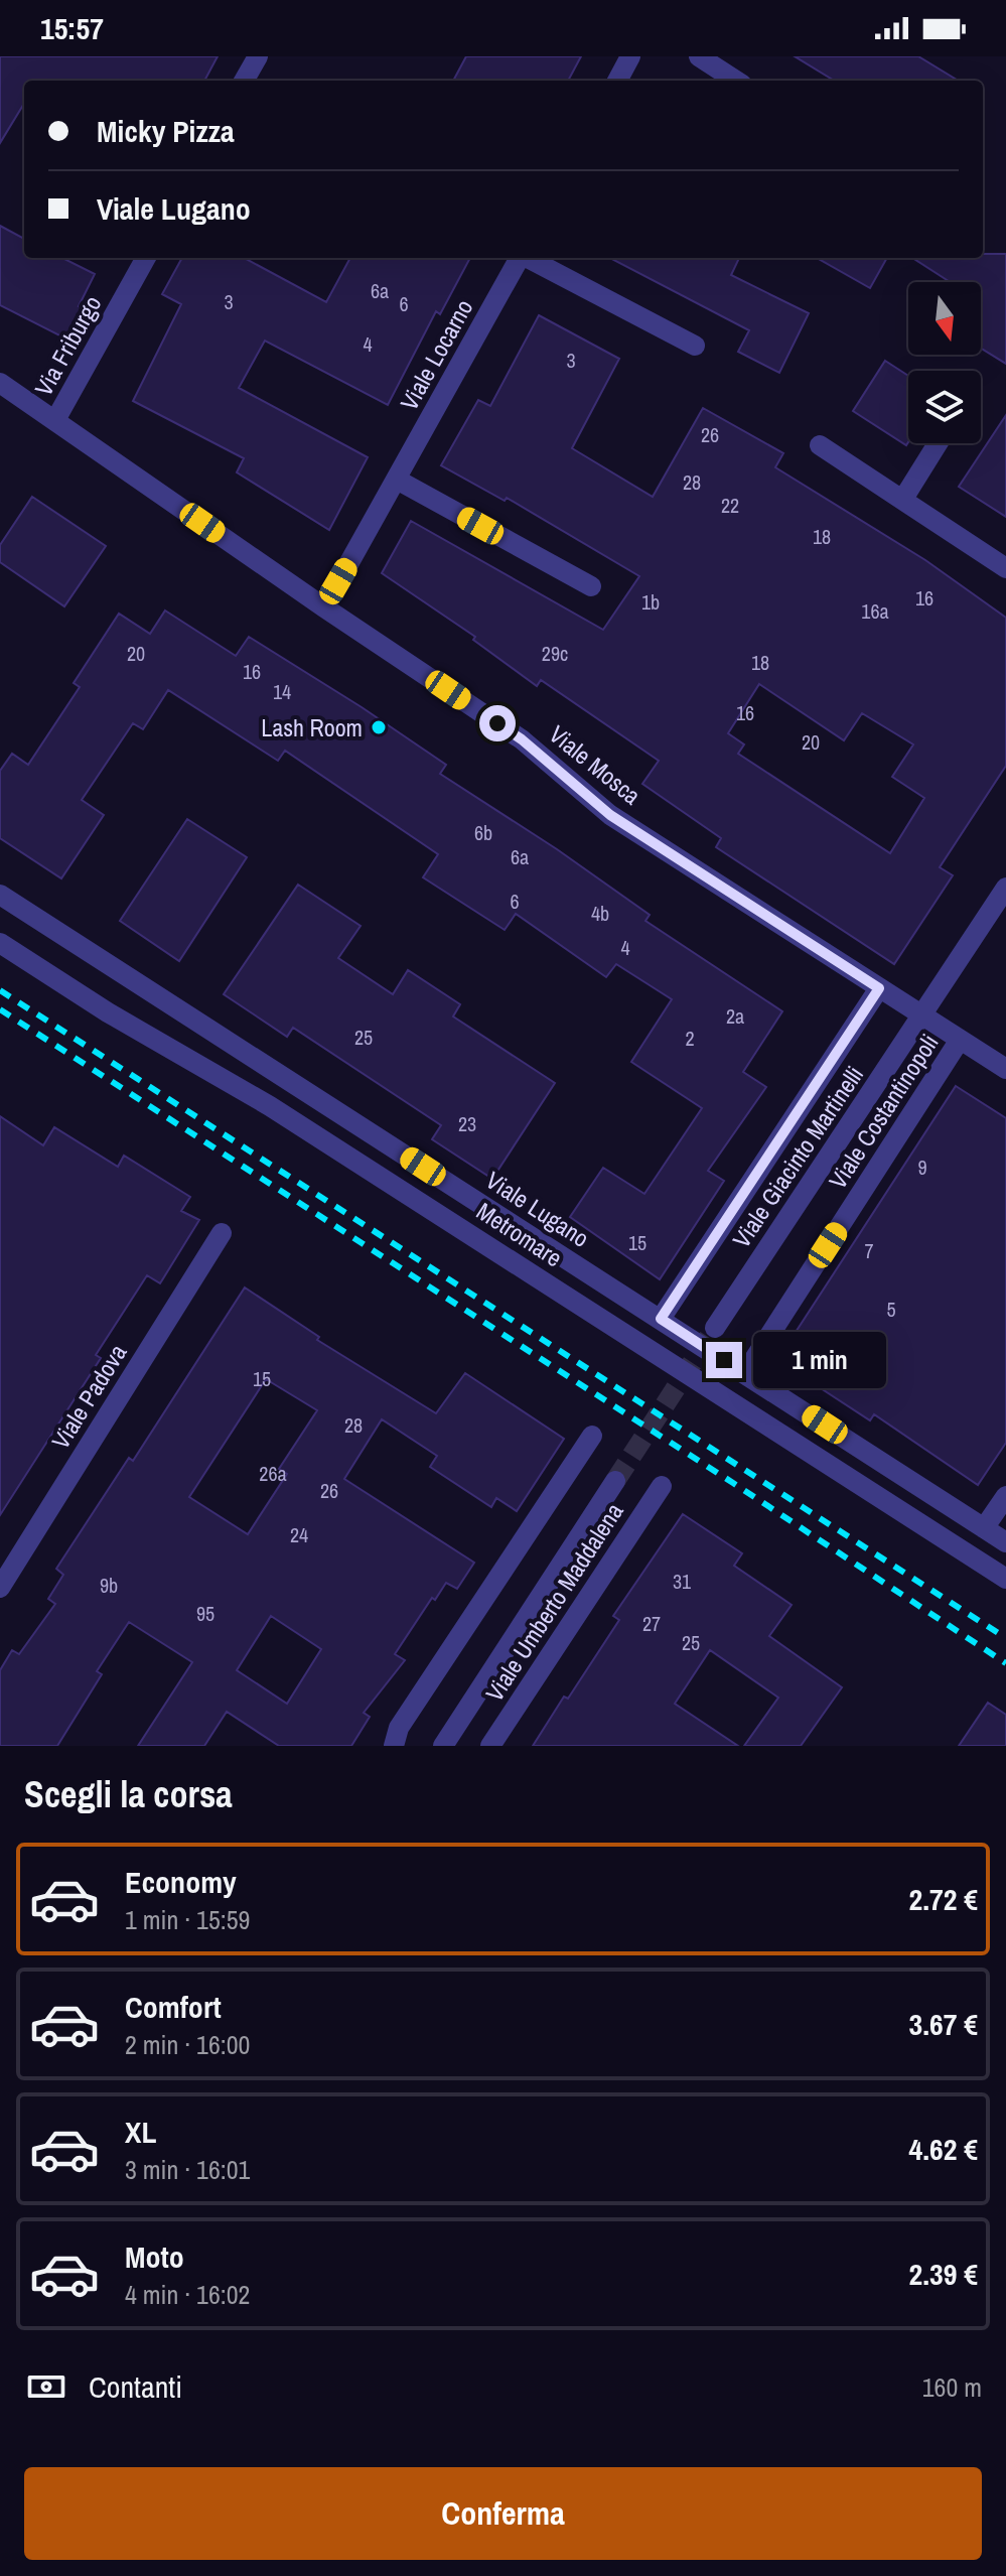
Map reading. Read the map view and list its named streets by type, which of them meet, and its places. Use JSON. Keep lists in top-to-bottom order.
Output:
{
  "streets": {
    "street": [
      "Via Friburgo",
      "Viale Locarno",
      "Viale Mosca",
      "Viale Costantinopoli",
      "Viale Giacinto Martinelli",
      "Viale Lugano",
      "Metromare",
      "Viale Padova",
      "Viale Umberto Maddalena"
    ]
  },
  "crossings": [
    ["Via Friburgo", "Viale Mosca"],
    ["Viale Locarno", "Viale Mosca"],
    ["Viale Mosca", "Viale Costantinopoli"],
    ["Viale Mosca", "Viale Giacinto Martinelli"],
    ["Viale Costantinopoli", "Viale Giacinto Martinelli"],
    ["Viale Costantinopoli", "Viale Lugano"]
  ],
  "places": ["Lash Room"],
  "house_numbers": [
    "6a",
    "3",
    "6",
    "4",
    "3",
    "26",
    "28",
    "22",
    "18",
    "16",
    "1b",
    "16a",
    "20",
    "29c",
    "18",
    "16",
    "14",
    "16",
    "20",
    "6b",
    "6a",
    "6",
    "4b",
    "4",
    "2a",
    "25",
    "2",
    "23",
    "9",
    "15",
    "7",
    "5",
    "15",
    "28",
    "26a",
    "26",
    "24",
    "31",
    "9b",
    "95",
    "27",
    "25"
  ],
  "north": "bottom",
  "page": {
    "status": "15:57",
    "banner": ["Micky Pizza", "Viale Lugano"],
    "bubble": "1 min",
    "heading": "Scegli la corsa",
    "list": [
      {
        "name": "Economy",
        "note": "1 min · 15:59",
        "value": "2.72 €"
      },
      {
        "name": "Comfort",
        "note": "2 min · 16:00",
        "value": "3.67 €"
      },
      {
        "name": "XL",
        "note": "3 min · 16:01",
        "value": "4.62 €"
      },
      {
        "name": "Moto",
        "note": "4 min · 16:02",
        "value": "2.39 €"
      }
    ],
    "pay": ["Contanti", "160 m"],
    "buttons": "Conferma"
  }
}
